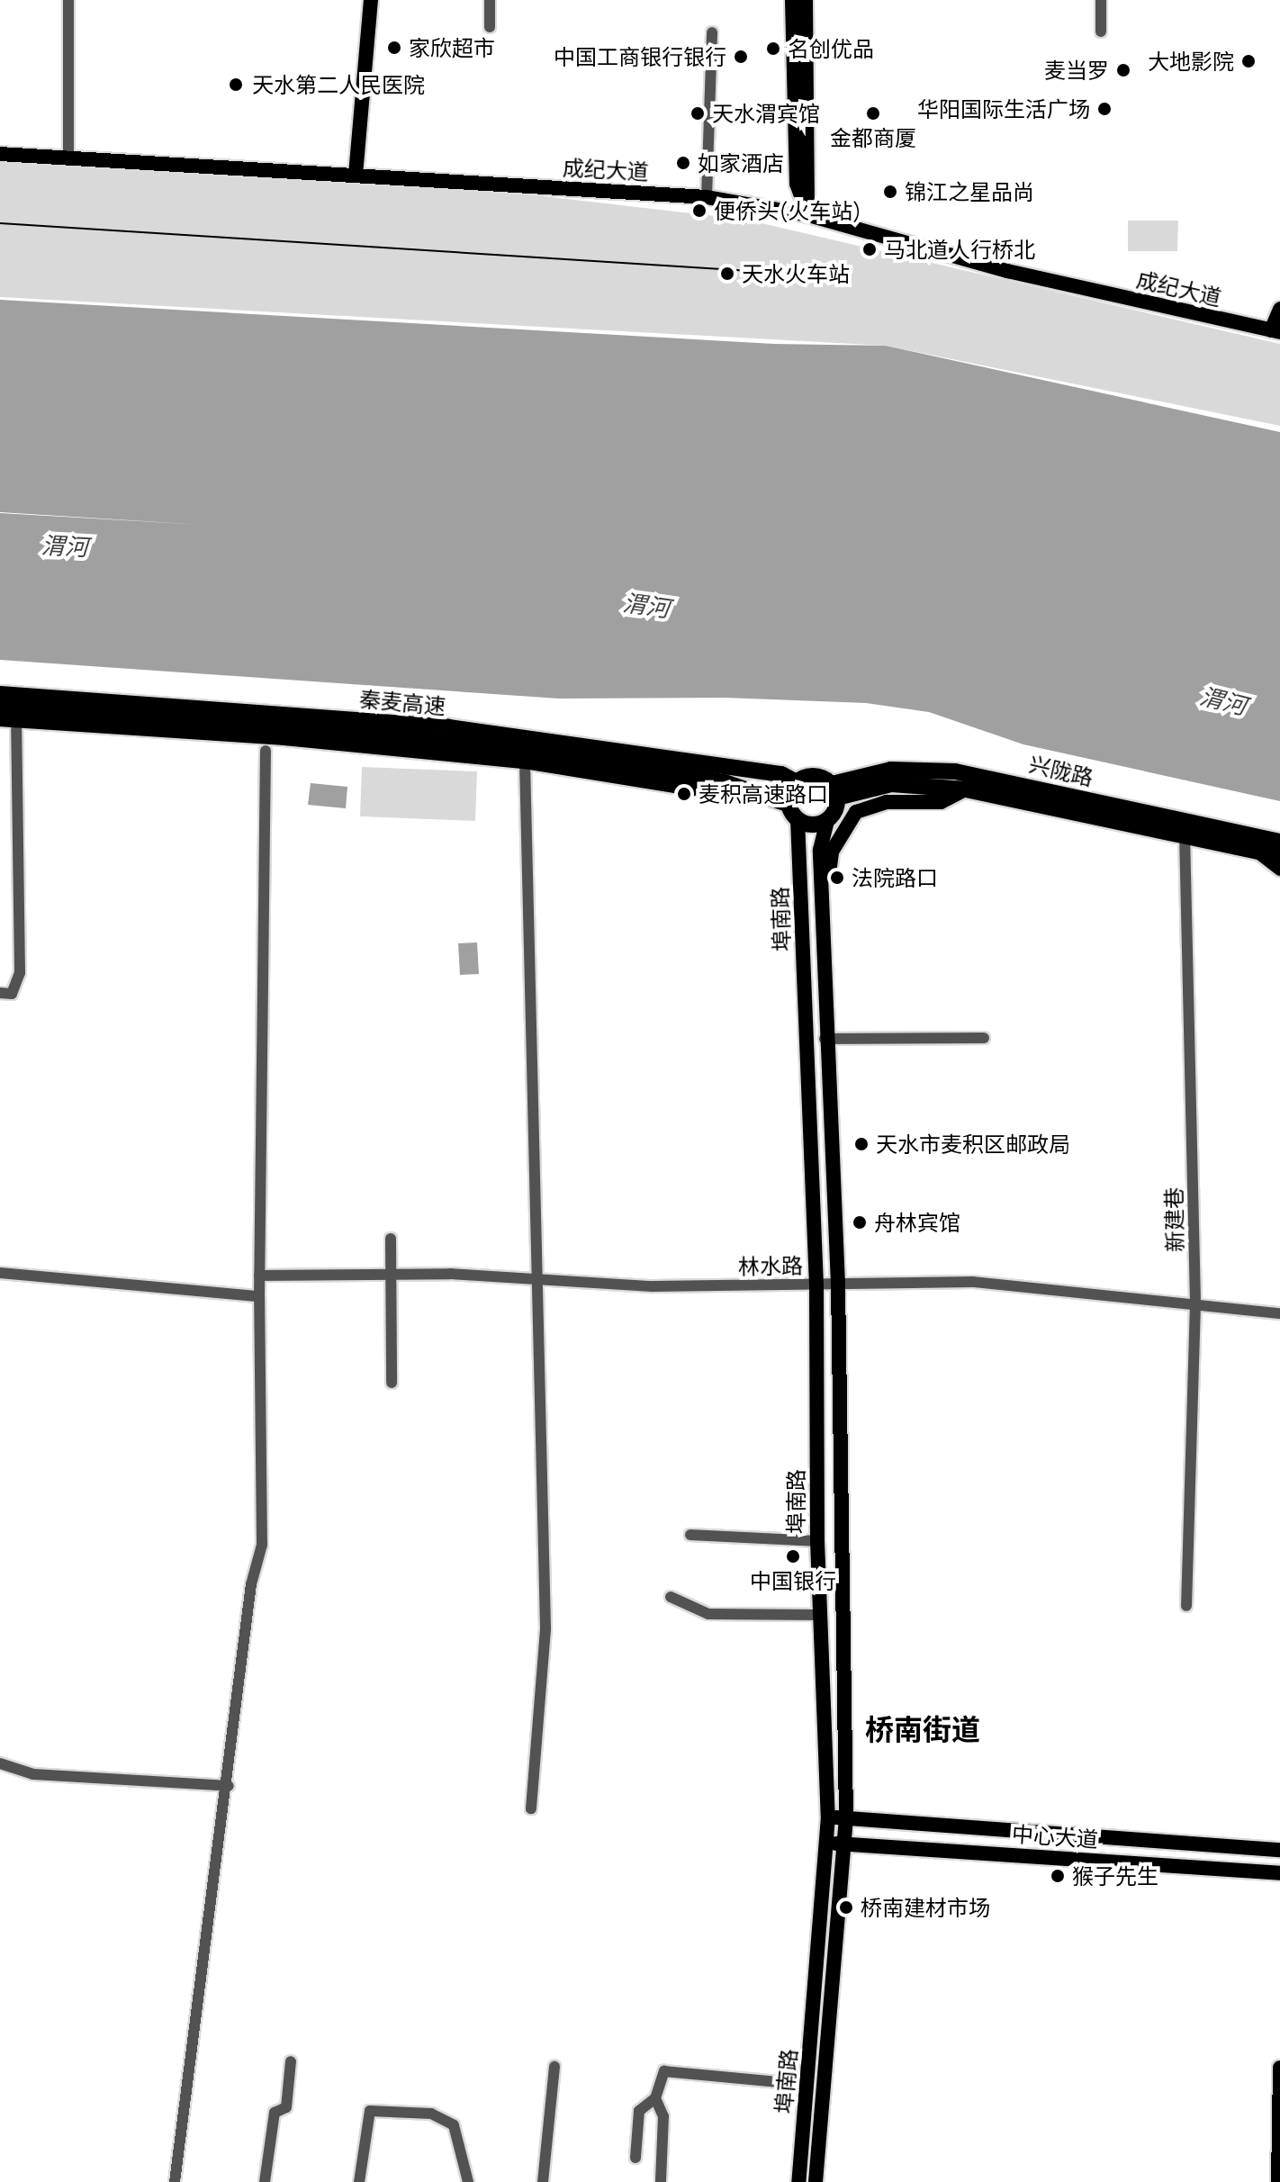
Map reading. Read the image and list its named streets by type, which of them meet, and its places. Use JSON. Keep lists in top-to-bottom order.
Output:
{
  "streets": {
    "highway": ["秦麦高速", "兴陇路"],
    "main road": ["成纪大道", "埠南路", "中心大道"],
    "street": ["新建巷", "林水路"]
  },
  "crossings": [
    ["秦麦高速", "兴陇路"],
    ["秦麦高速", "埠南路"],
    ["兴陇路", "埠南路"],
    ["兴陇路", "新建巷"],
    ["埠南路", "林水路"],
    ["埠南路", "中心大道"],
    ["新建巷", "林水路"]
  ],
  "districts": ["桥南街道"],
  "water": ["渭河"],
  "places": [
    "家欣超市",
    "名创优品",
    "中国工商银行银行",
    "大地影院",
    "麦当罗",
    "天水第二人民医院",
    "华阳国际生活广场",
    "天水渭宾馆",
    "金都商厦",
    "如家酒店",
    "锦江之星品尚",
    "便侨头(火车站)",
    "马北道人行桥北",
    "天水火车站",
    "麦积高速路口",
    "法院路口",
    "天水市麦积区邮政局",
    "舟林宾馆",
    "中国银行",
    "猴子先生",
    "桥南建材市场"
  ]
}
